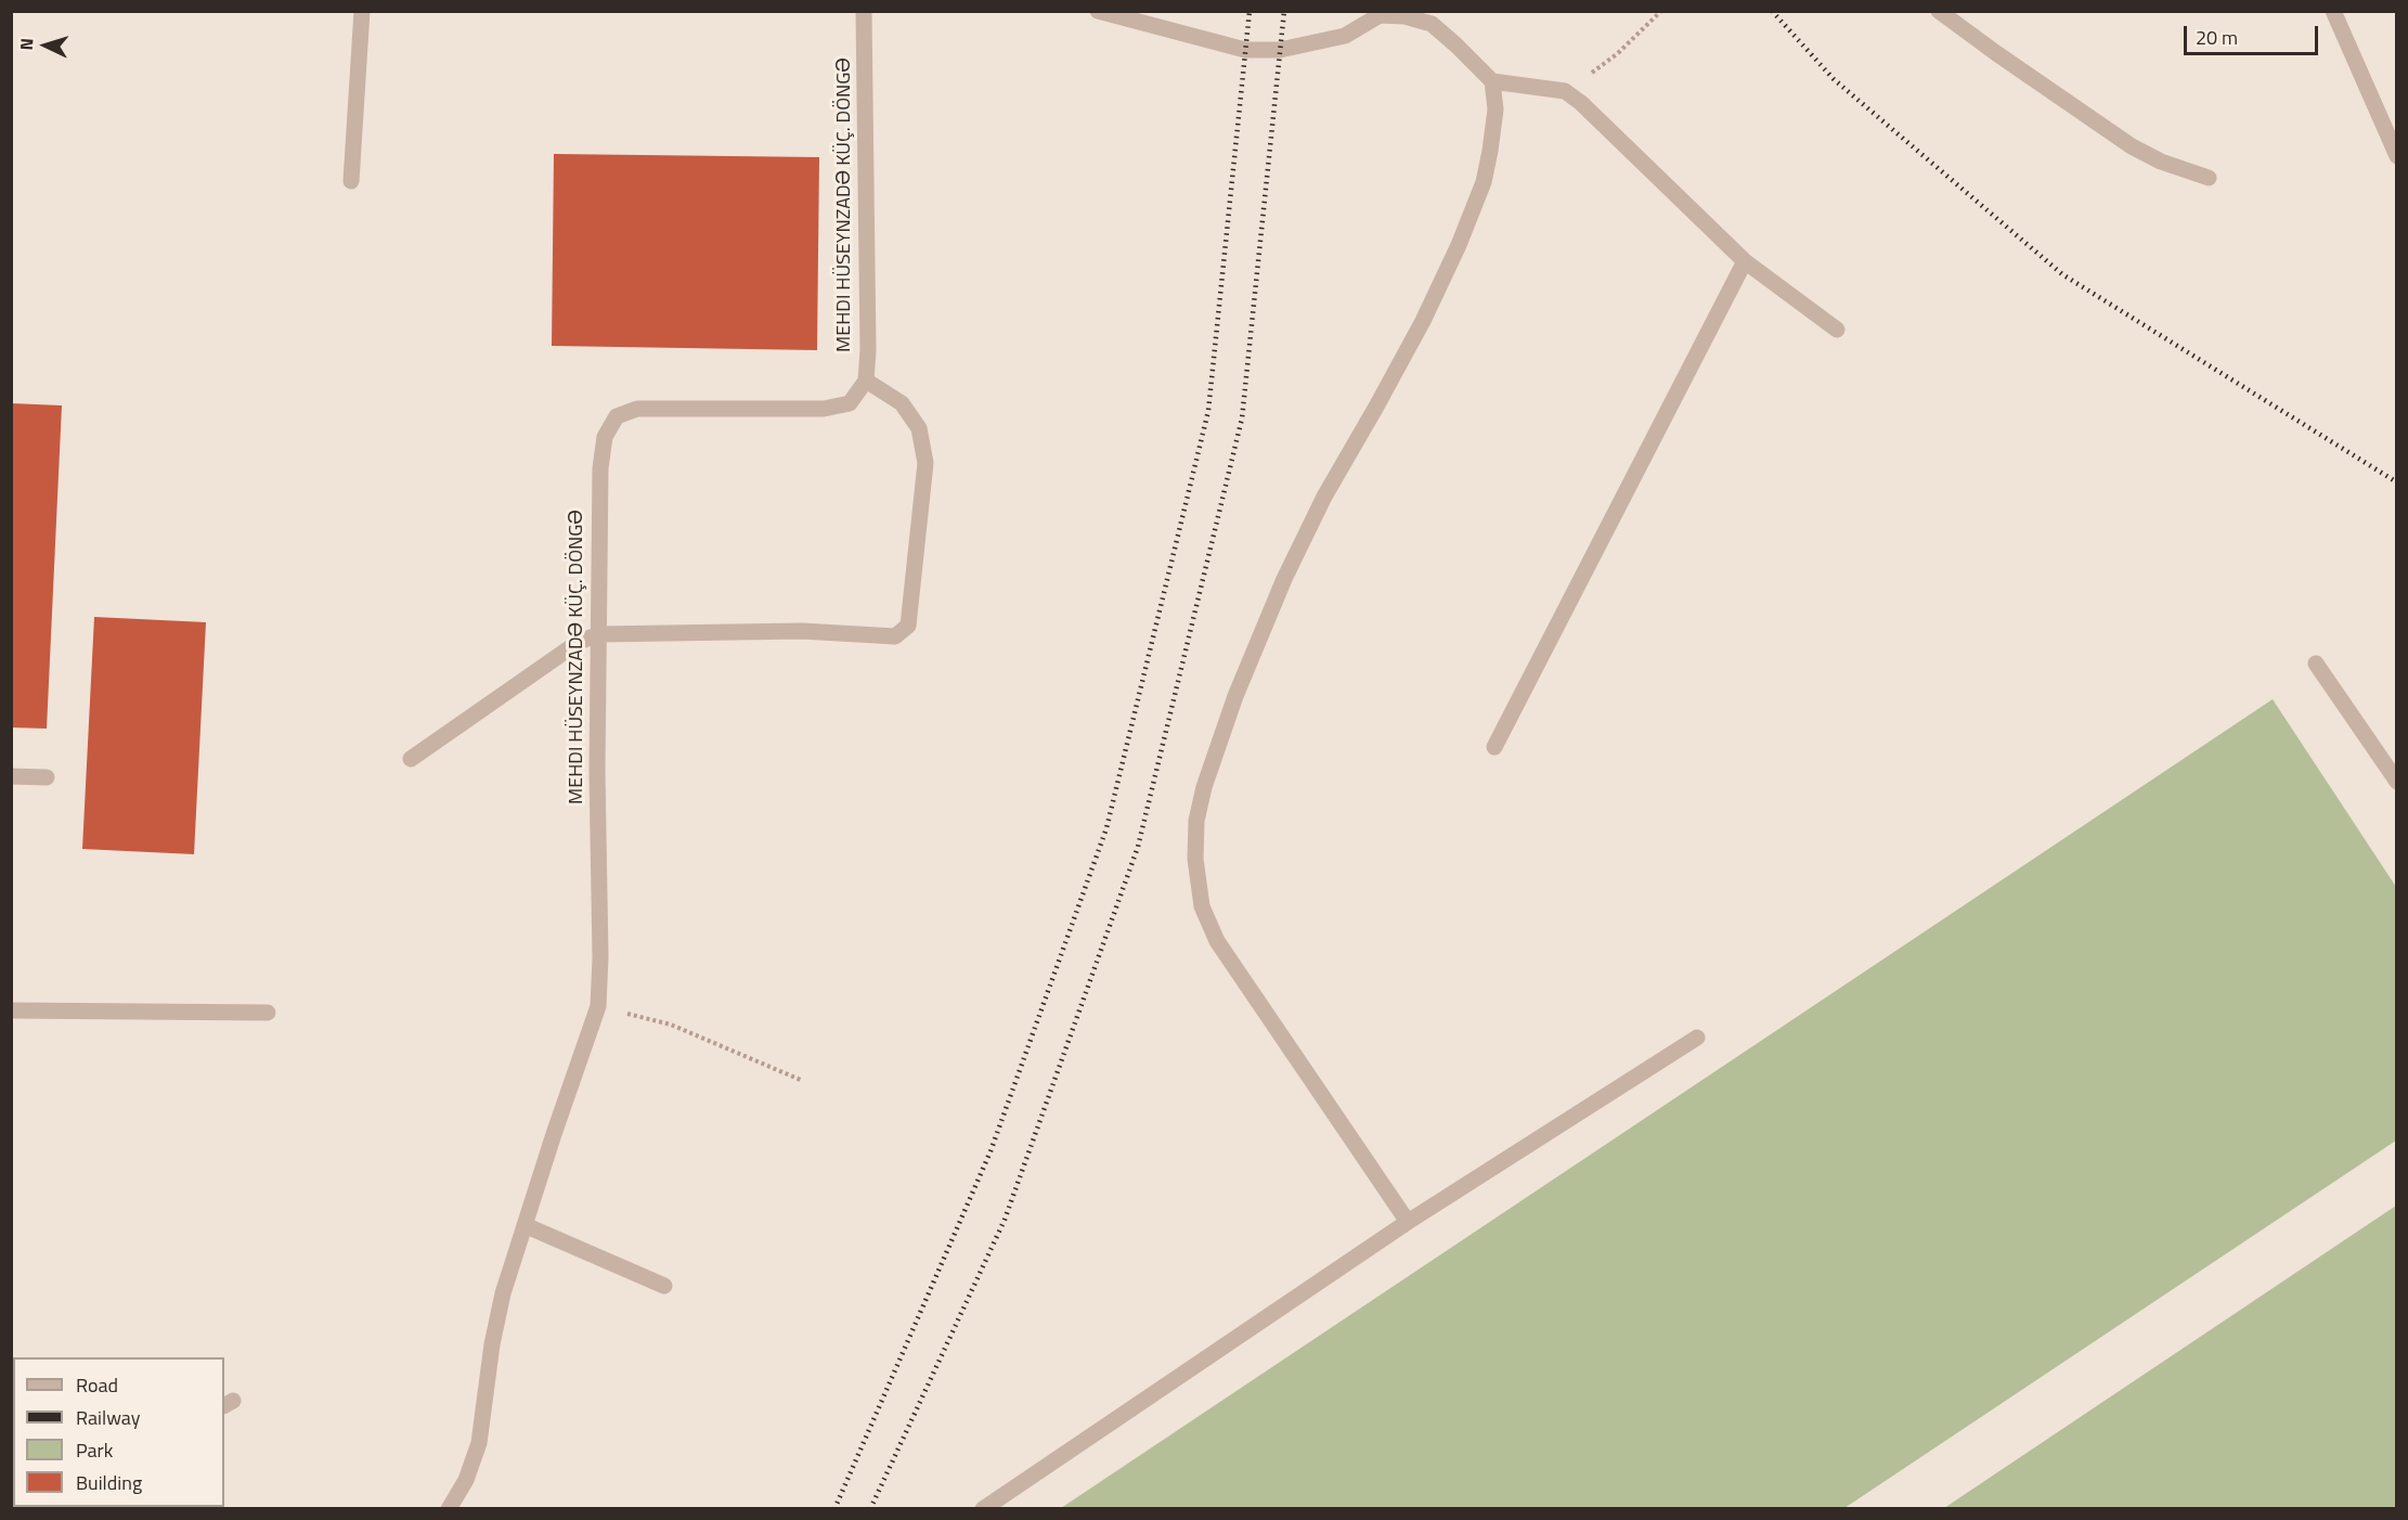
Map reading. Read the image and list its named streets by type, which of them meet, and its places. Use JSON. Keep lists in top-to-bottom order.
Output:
{
  "streets": {
    "street": ["MEHDI HÜSEYNZADƏ KÜÇ. DÖNGƏ"]
  },
  "legend": [
    "Road",
    "Railway",
    "Park",
    "Building"
  ],
  "scale_bar": "20 m",
  "north": "left"
}
